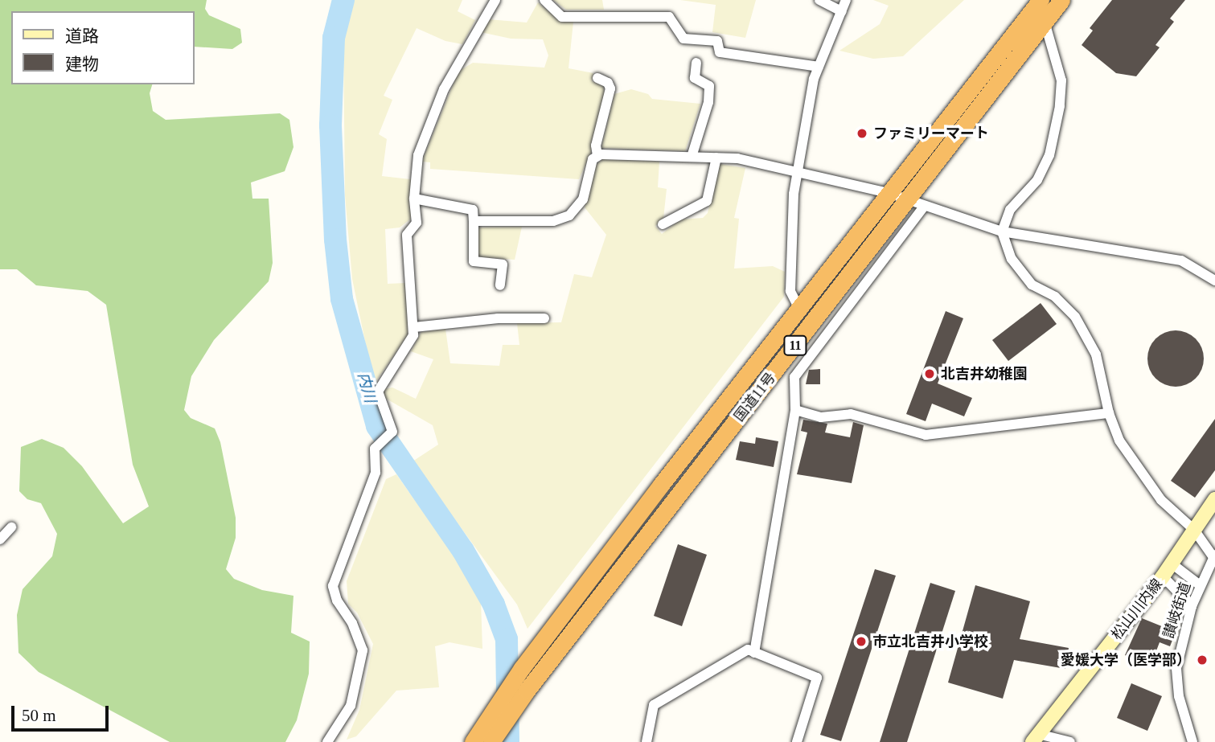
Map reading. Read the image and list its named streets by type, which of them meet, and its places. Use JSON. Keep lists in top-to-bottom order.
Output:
{
  "streets": {
    "highway": ["11", "国道11号"],
    "main road": ["松山川内線"],
    "street": ["讃岐街道"]
  },
  "water": ["内川"],
  "places": [
    "ファミリーマート",
    "北吉井幼稚園",
    "市立北吉井小学校",
    "愛媛大学（医学部）"
  ],
  "legend": ["道路", "建物"],
  "scale_bar": "50 m"
}
